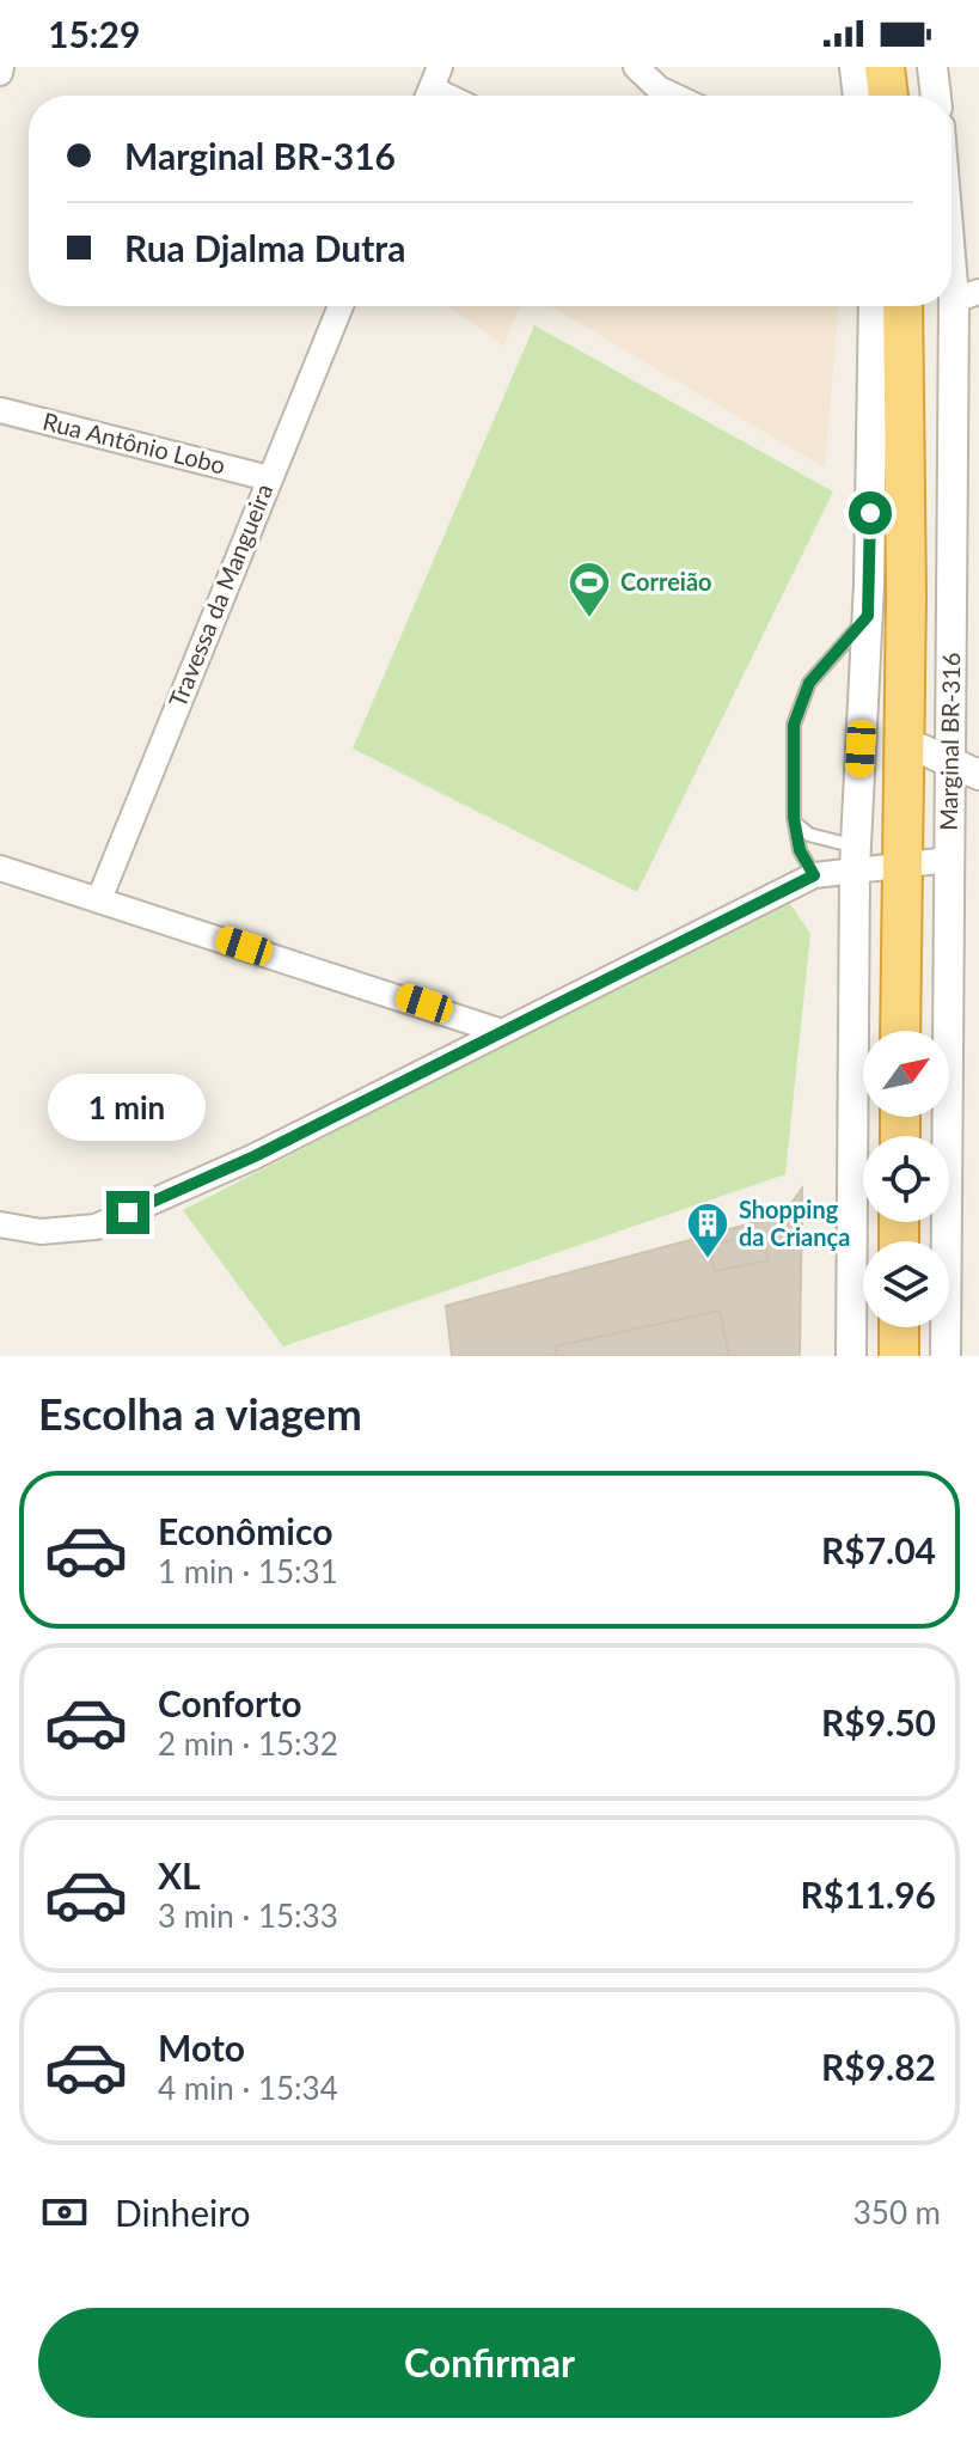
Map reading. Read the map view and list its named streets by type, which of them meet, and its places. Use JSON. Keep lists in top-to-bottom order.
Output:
{
  "streets": {
    "street": ["Rua Antônio Lobo", "Travessa da Mangueira", "Marginal BR-316"]
  },
  "crossings": [
    ["Rua Antônio Lobo", "Travessa da Mangueira"]
  ],
  "places": {
    "sports": ["Correião"],
    "building": ["Shopping da Criança"]
  },
  "north": "top right",
  "page": {
    "status": "15:29",
    "banner": ["Marginal BR-316", "Rua Djalma Dutra"],
    "bubble": "1 min",
    "heading": "Escolha a viagem",
    "list": [
      {
        "name": "Econômico",
        "note": "1 min · 15:31",
        "value": "R$7.04"
      },
      {
        "name": "Conforto",
        "note": "2 min · 15:32",
        "value": "R$9.50"
      },
      {
        "name": "XL",
        "note": "3 min · 15:33",
        "value": "R$11.96"
      },
      {
        "name": "Moto",
        "note": "4 min · 15:34",
        "value": "R$9.82"
      }
    ],
    "pay": ["Dinheiro", "350 m"],
    "buttons": "Confirmar"
  }
}
